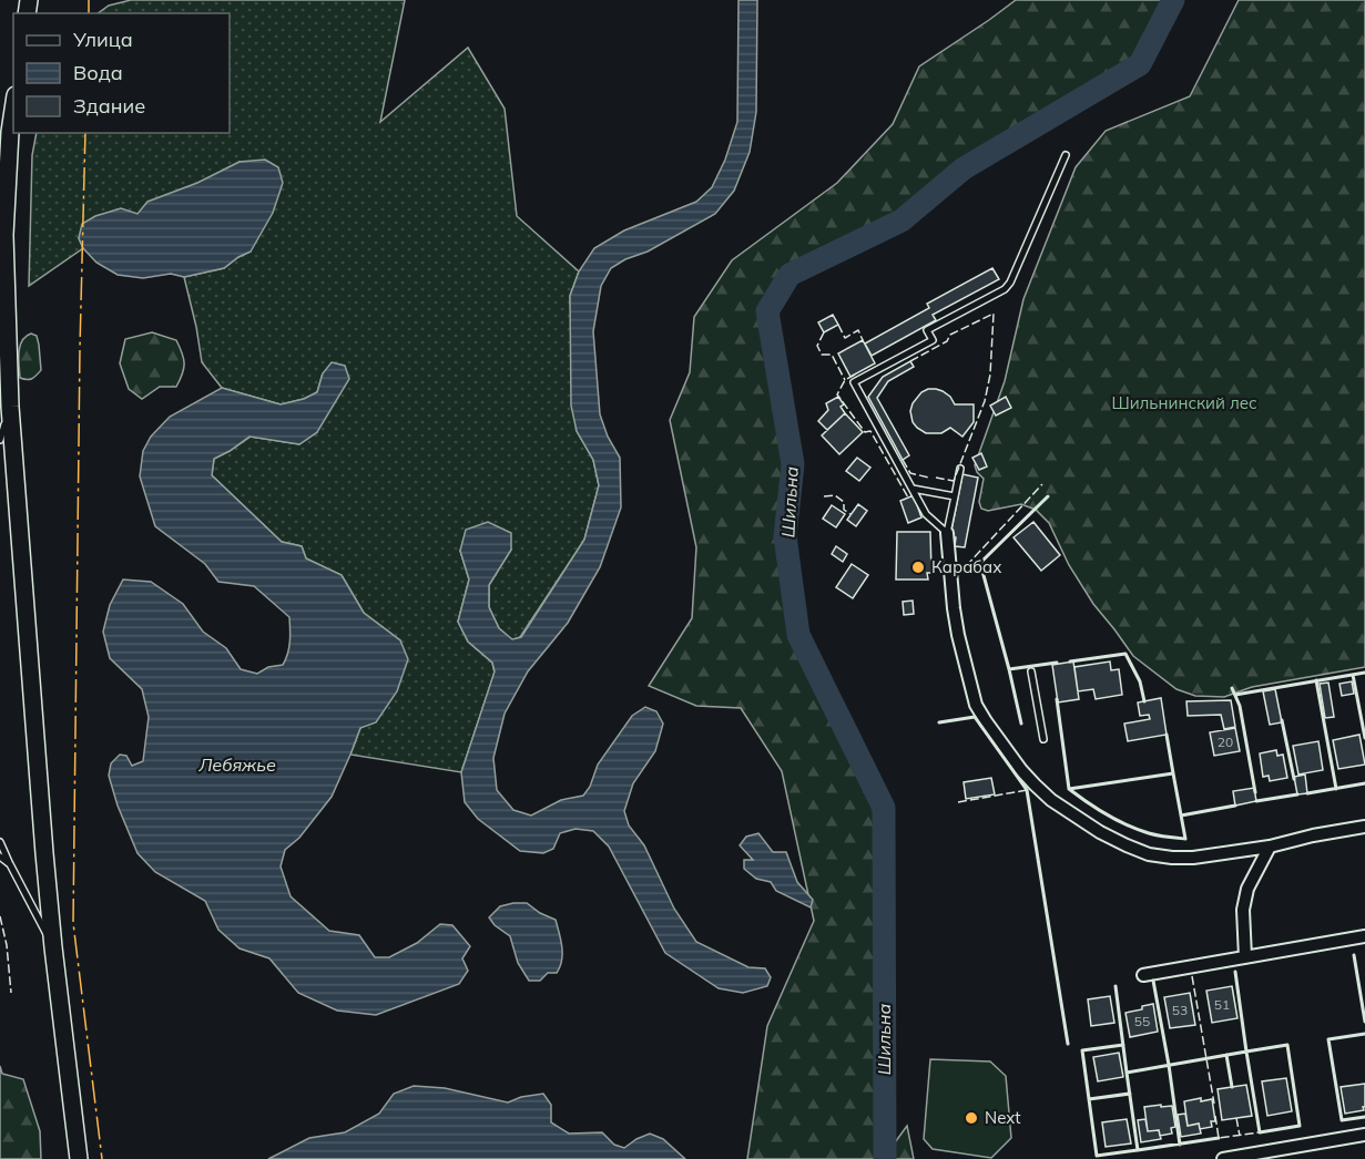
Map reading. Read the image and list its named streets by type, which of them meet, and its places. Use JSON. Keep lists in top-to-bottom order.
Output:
{
  "water": ["Шильна", "Лебяжье"],
  "parks": ["Шильнинский лес"],
  "places": ["Карабах", "Next"],
  "house_numbers": [
    "20",
    "51",
    "53",
    "55"
  ],
  "legend": ["Улица", "Вода", "Здание"]
}
